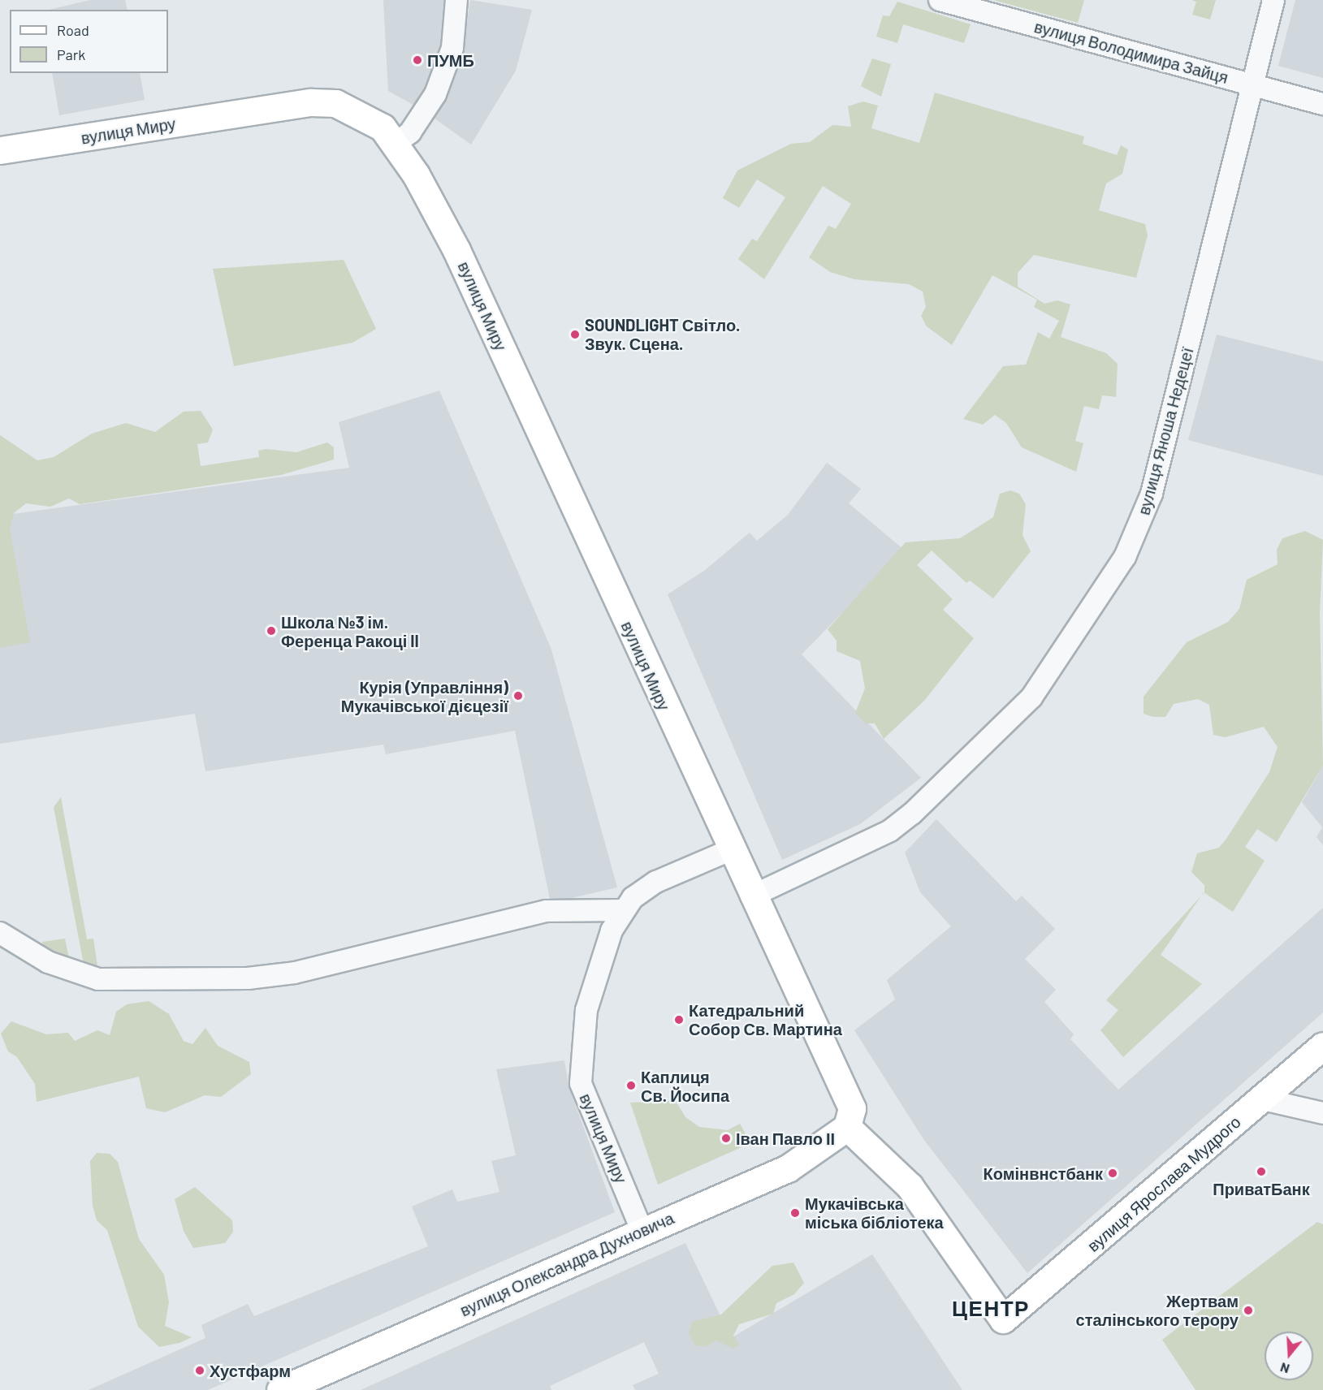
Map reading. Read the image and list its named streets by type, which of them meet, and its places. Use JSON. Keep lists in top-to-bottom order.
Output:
{
  "streets": {
    "street": [
      "вулиця Володимира Зайця",
      "вулиця Миру",
      "вулиця Яноша Недецеї",
      "вулиця Ярослава Мудрого",
      "вулиця Олександра Духновича"
    ]
  },
  "crossings": [
    ["вулиця Володимира Зайця", "вулиця Яноша Недецеї"],
    ["вулиця Миру", "вулиця Яноша Недецеї"],
    ["вулиця Миру", "вулиця Ярослава Мудрого"],
    ["вулиця Миру", "вулиця Олександра Духновича"],
    ["вулиця Ярослава Мудрого", "вулиця Олександра Духновича"]
  ],
  "districts": ["ЦЕНТР"],
  "places": [
    "ПУМБ",
    "SOUNDLIGHT Світло. Звук. Сцена.",
    "Школа №3 ім. Ференца Ракоці II",
    "Курія (Управління) Мукачівської дієцезії",
    "Катедральний Собор Св. Мартина",
    "Каплиця Св. Йосипа",
    "Іван Павло ІІ",
    "ПриватБанк",
    "Комінвнстбанк",
    "Мукачівська міська бібліотека",
    "Жертвам сталінського терору",
    "Хустфарм"
  ],
  "legend": ["Road", "Park"],
  "north": "bottom"
}
